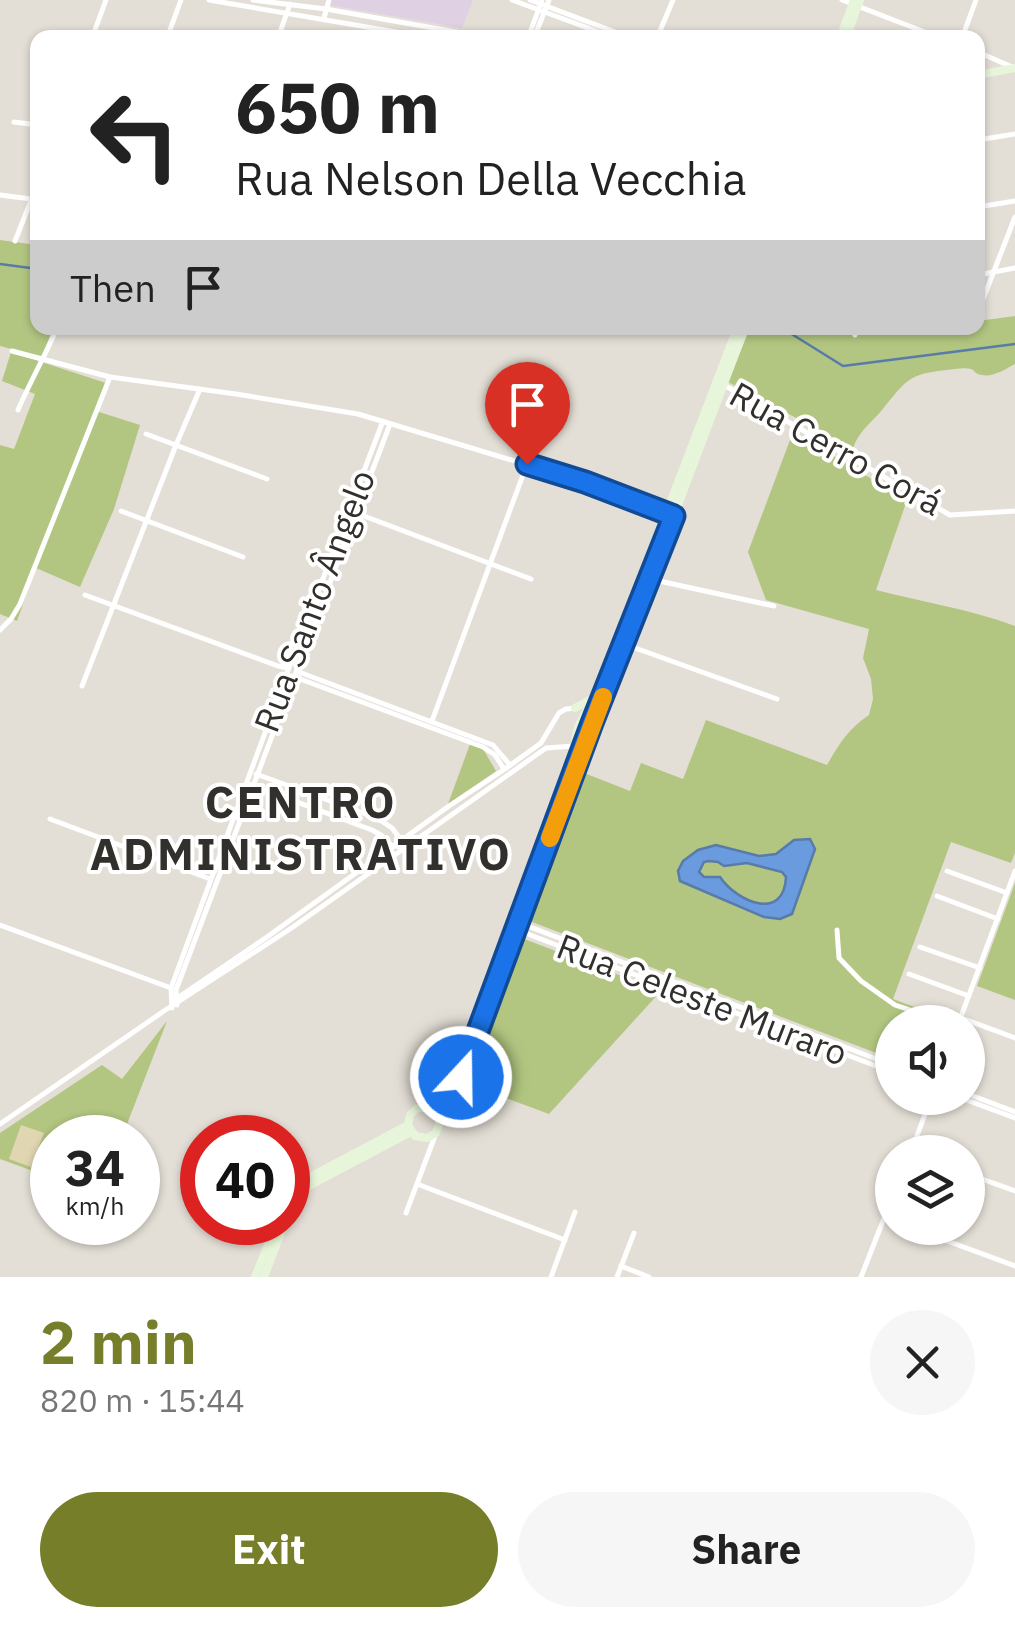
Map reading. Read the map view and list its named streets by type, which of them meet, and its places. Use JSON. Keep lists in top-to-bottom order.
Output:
{
  "streets": {
    "street": ["Rua Cerro Corá", "Rua Santo Ângelo", "Rua Celeste Muraro"]
  },
  "districts": ["CENTRO ADMINISTRATIVO"],
  "page": {
    "turn": ["650 m", "Rua Nelson Della Vecchia"],
    "then": "Then",
    "speed": "34 km/h",
    "limit": "40",
    "heading": ["2 min", "820 m · 15:44"],
    "buttons": ["Exit", "Share"]
  }
}
